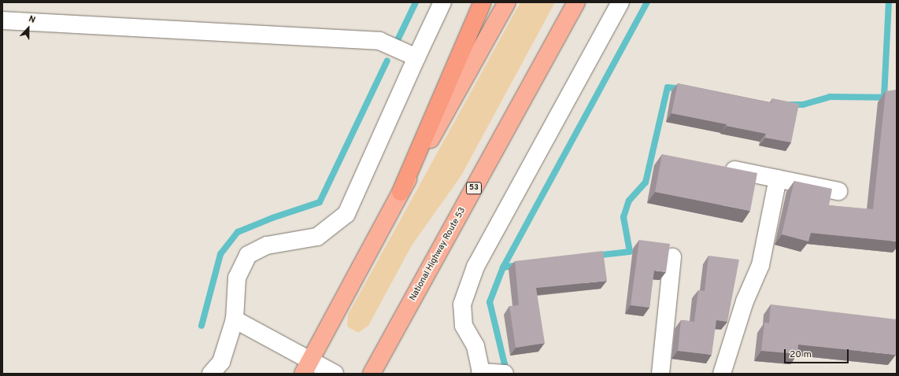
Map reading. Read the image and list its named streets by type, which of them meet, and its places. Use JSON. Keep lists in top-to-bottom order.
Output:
{
  "streets": {
    "highway": ["53", "National Highway Route 53"]
  },
  "scale_bar": "20 m",
  "north": "top"
}
